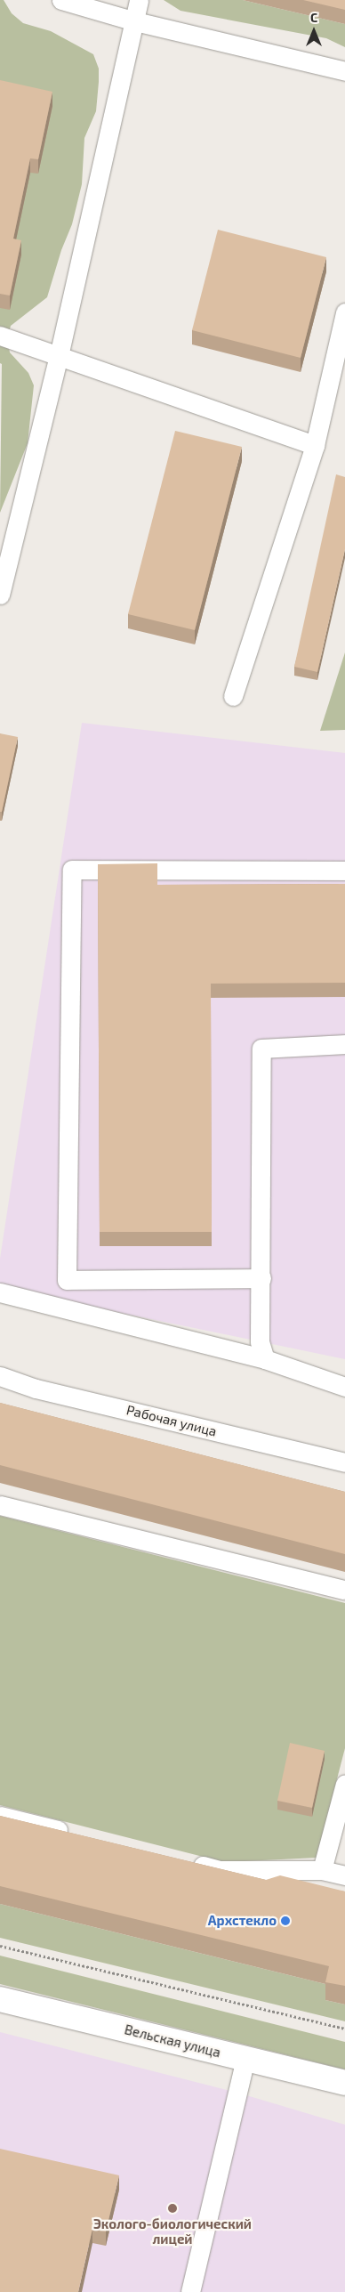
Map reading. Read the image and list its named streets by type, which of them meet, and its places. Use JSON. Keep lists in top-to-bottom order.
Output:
{
  "streets": {
    "street": ["Вельская улица"],
    "lane": ["Рабочая улица"]
  },
  "places": ["Архстекло", "Эколого-биологический лицей"],
  "north": "top"
}
